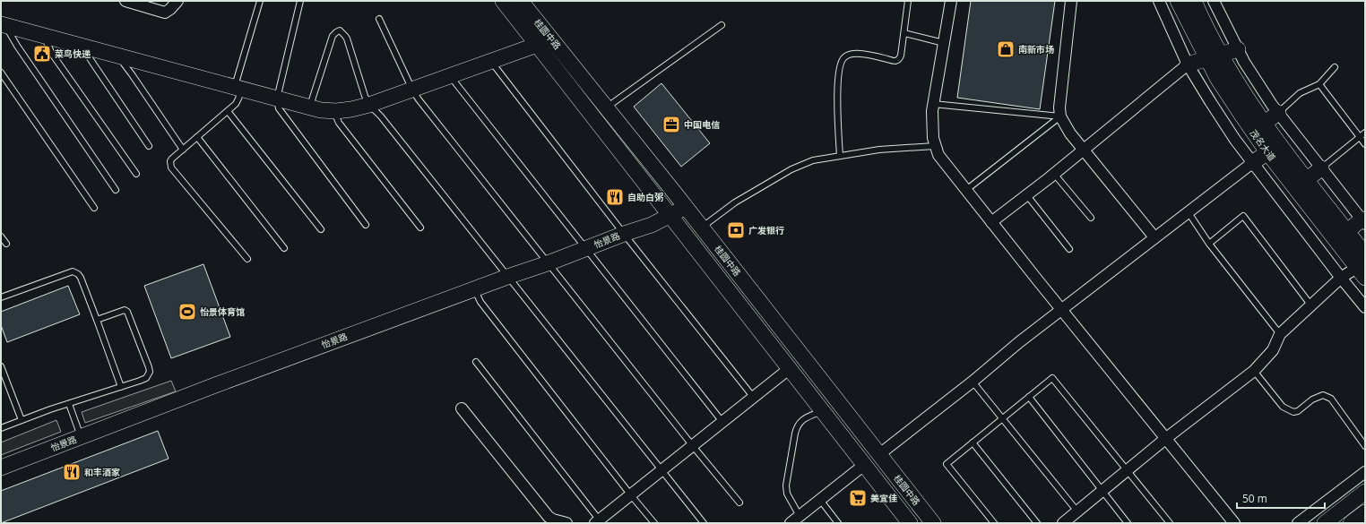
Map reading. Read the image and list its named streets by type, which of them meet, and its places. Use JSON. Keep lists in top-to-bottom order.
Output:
{
  "streets": {
    "main road": ["桂圆中路", "茂名大道", "怡景路"]
  },
  "crossings": [
    ["桂圆中路", "怡景路"]
  ],
  "places": {
    "shop": ["南新市场"],
    "public building": ["菜鸟快递"],
    "office": ["中国电信"],
    "restaurant": ["自助白粥", "和丰酒家"],
    "bank": ["广发银行"],
    "sports": ["怡景体育馆"],
    "supermarket": ["美宜佳"]
  },
  "scale_bar": "50 m"
}
